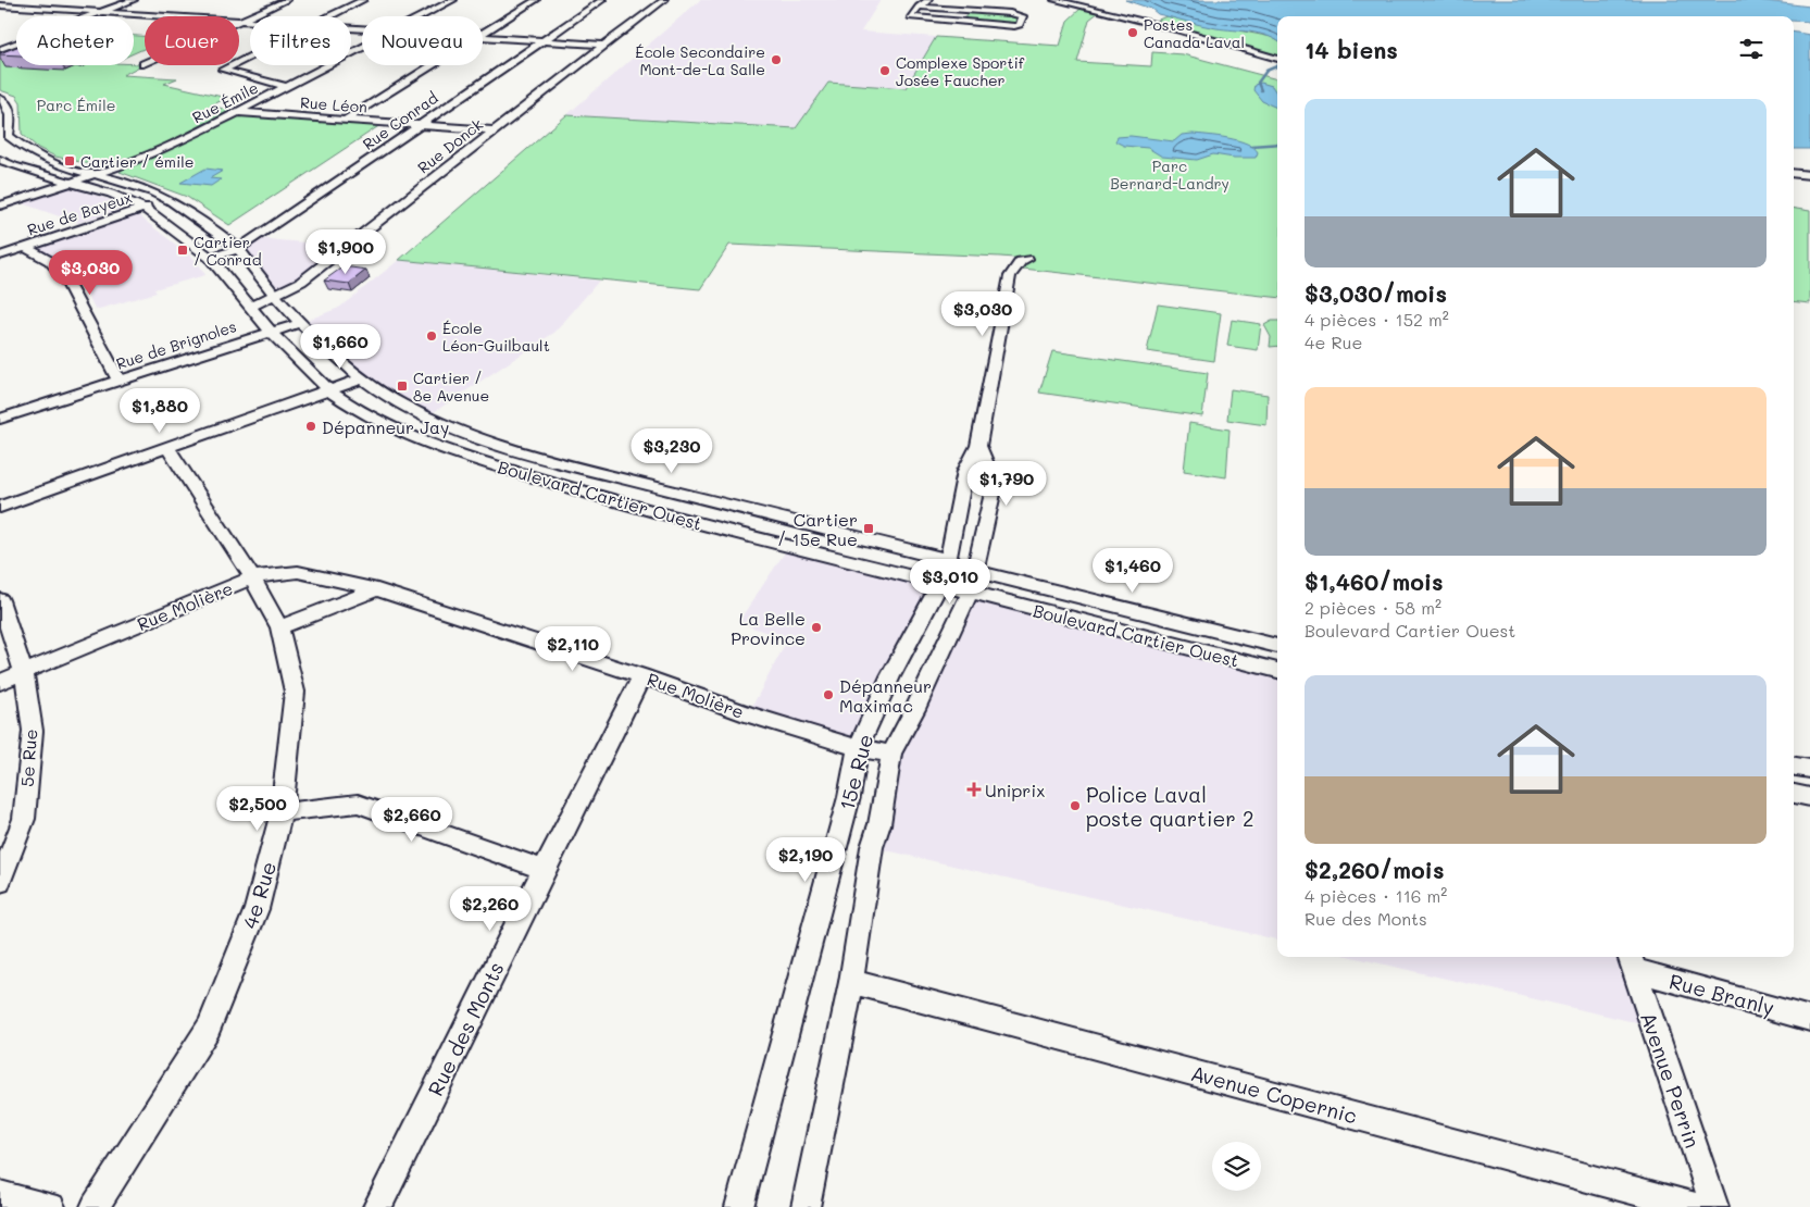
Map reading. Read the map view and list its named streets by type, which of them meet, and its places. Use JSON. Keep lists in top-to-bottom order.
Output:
{
  "streets": {
    "street": [
      "Rue Émile",
      "Rue Léon",
      "Rue Conrad",
      "Rue Donck",
      "Rue de Bayeux",
      "Rue de Brignoles",
      "Boulevard Cartier Ouest",
      "Rue Molière",
      "5e Rue",
      "15e Rue",
      "4e Rue",
      "Rue Branly",
      "Rue des Monts",
      "Avenue Perrin",
      "Avenue Copernic"
    ]
  },
  "crossings": [
    ["Rue Émile", "Rue Léon"],
    ["Rue Émile", "Boulevard Cartier Ouest"],
    ["Rue Léon", "Rue Conrad"],
    ["Rue Léon", "Rue Donck"],
    ["Rue Conrad", "Boulevard Cartier Ouest"],
    ["Rue Donck", "Boulevard Cartier Ouest"],
    ["Rue de Bayeux", "Boulevard Cartier Ouest"],
    ["Rue de Brignoles", "Boulevard Cartier Ouest"],
    ["Boulevard Cartier Ouest", "15e Rue"],
    ["Rue Molière", "5e Rue"],
    ["Rue Molière", "15e Rue"],
    ["Rue Molière", "4e Rue"],
    ["Rue Molière", "Rue des Monts"],
    ["15e Rue", "Avenue Copernic"],
    ["Rue Branly", "Avenue Perrin"]
  ],
  "parks": ["Parc Émile", "Parc Bernard-Landry"],
  "places": {
    "other": [
      "Postes Canada Laval",
      "École Secondaire Mont-de-La Salle",
      "Complexe Sportif Josée Faucher",
      "École Léon-Guilbault",
      "Dépanneur Jay",
      "La Belle Province",
      "Dépanneur Maximac",
      "Police Laval poste quartier 2"
    ],
    "transit": [
      "Cartier / émile",
      "Cartier / Conrad",
      "Cartier / 8e Avenue",
      "Cartier / 15e Rue"
    ],
    "health": ["Uniprix"]
  },
  "page": {
    "chip": [
      "Acheter",
      "Louer",
      "Filtres",
      "Nouveau"
    ],
    "heading": "14 biens",
    "list": [
      {
        "name": "$3,030/mois",
        "note": "4 pièces · 152 m² · 4e Rue"
      },
      {
        "name": "$1,460/mois",
        "note": "2 pièces · 58 m² · Boulevard Cartier Ouest"
      },
      {
        "name": "$2,260/mois",
        "note": "4 pièces · 116 m² · Rue des Monts"
      }
    ],
    "price": [
      "$1,900",
      "$3,030",
      "$3,030",
      "$1,660",
      "$1,880",
      "$3,230",
      "$1,790",
      "$1,460",
      "$3,010",
      "$2,110",
      "$2,500",
      "$2,660",
      "$2,190",
      "$2,260"
    ]
  }
}
